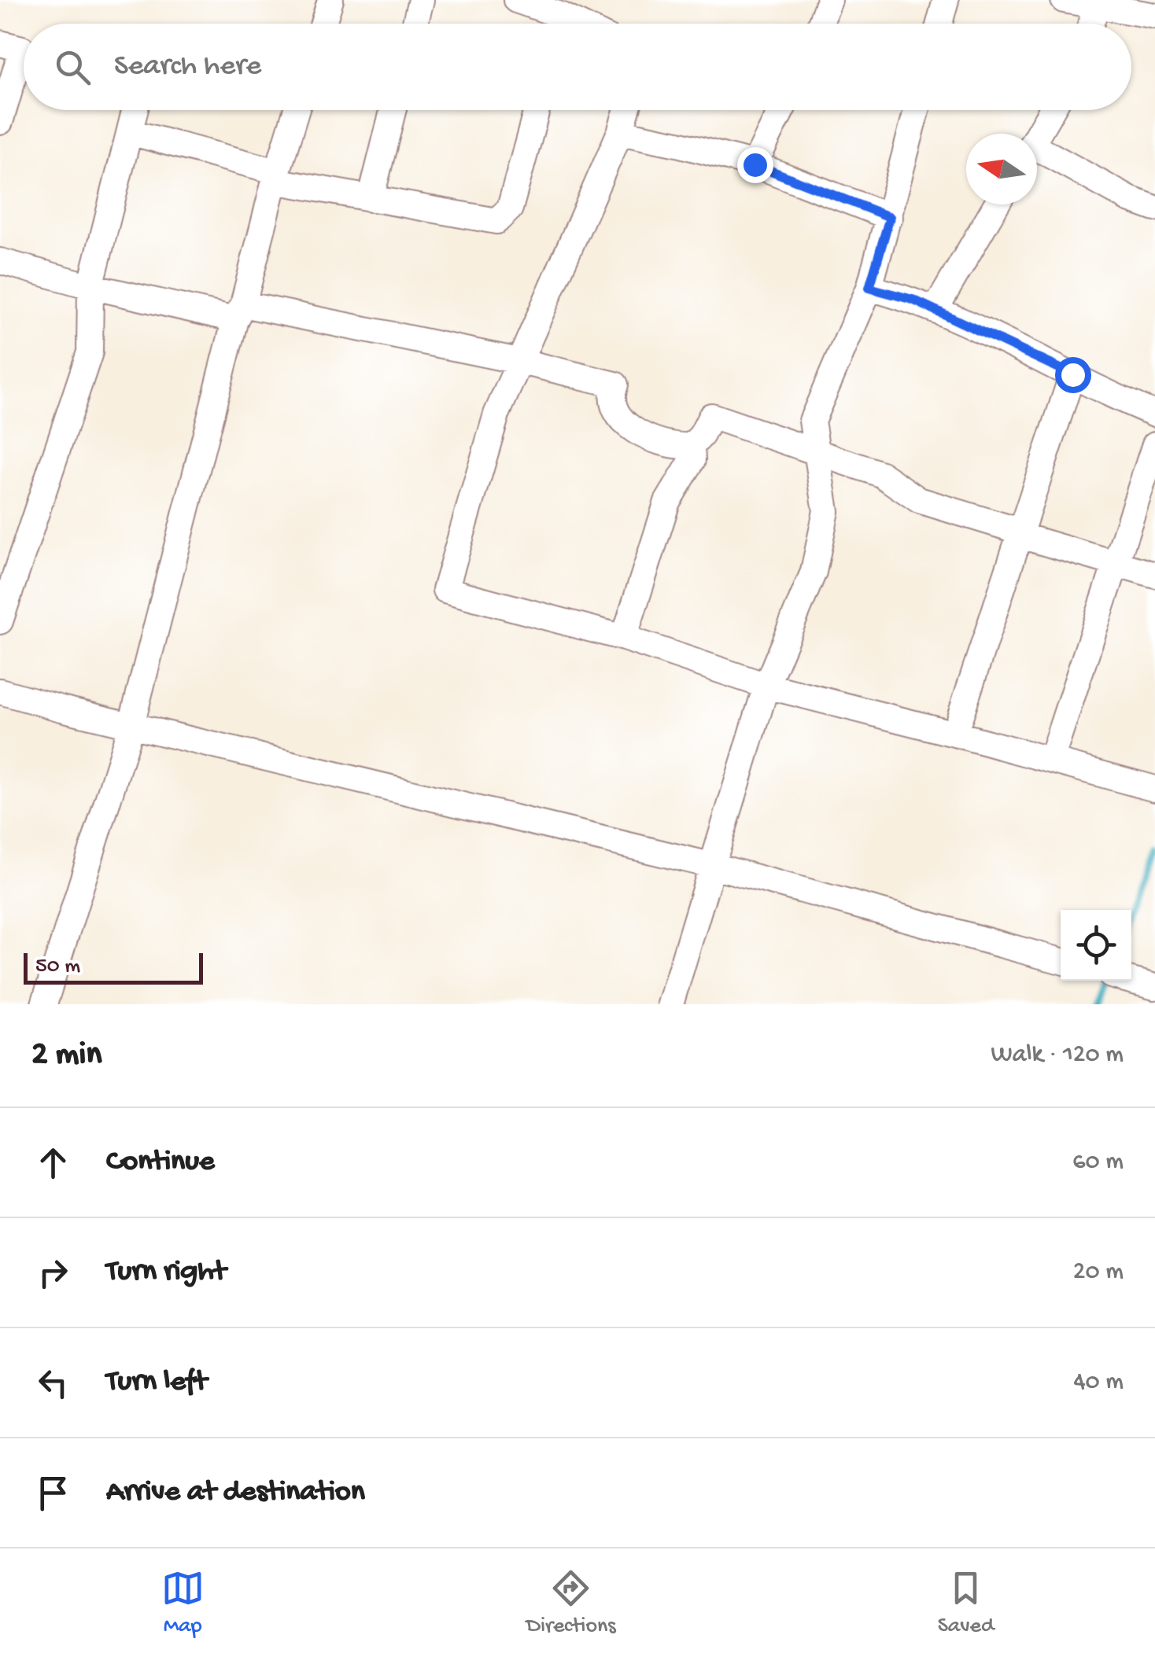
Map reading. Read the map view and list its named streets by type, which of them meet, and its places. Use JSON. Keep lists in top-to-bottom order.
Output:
{
  "scale_bar": "50 m",
  "north": "left",
  "page": {
    "search": "Search here",
    "scale": "50 m",
    "heading": ["2 min", "Walk · 120 m"],
    "list": [
      ["Continue", "60 m"],
      ["Turn right", "20 m"],
      ["Turn left", "40 m"],
      "Arrive at destination"
    ],
    "nav": ["Map", "Directions", "Saved"]
  }
}
